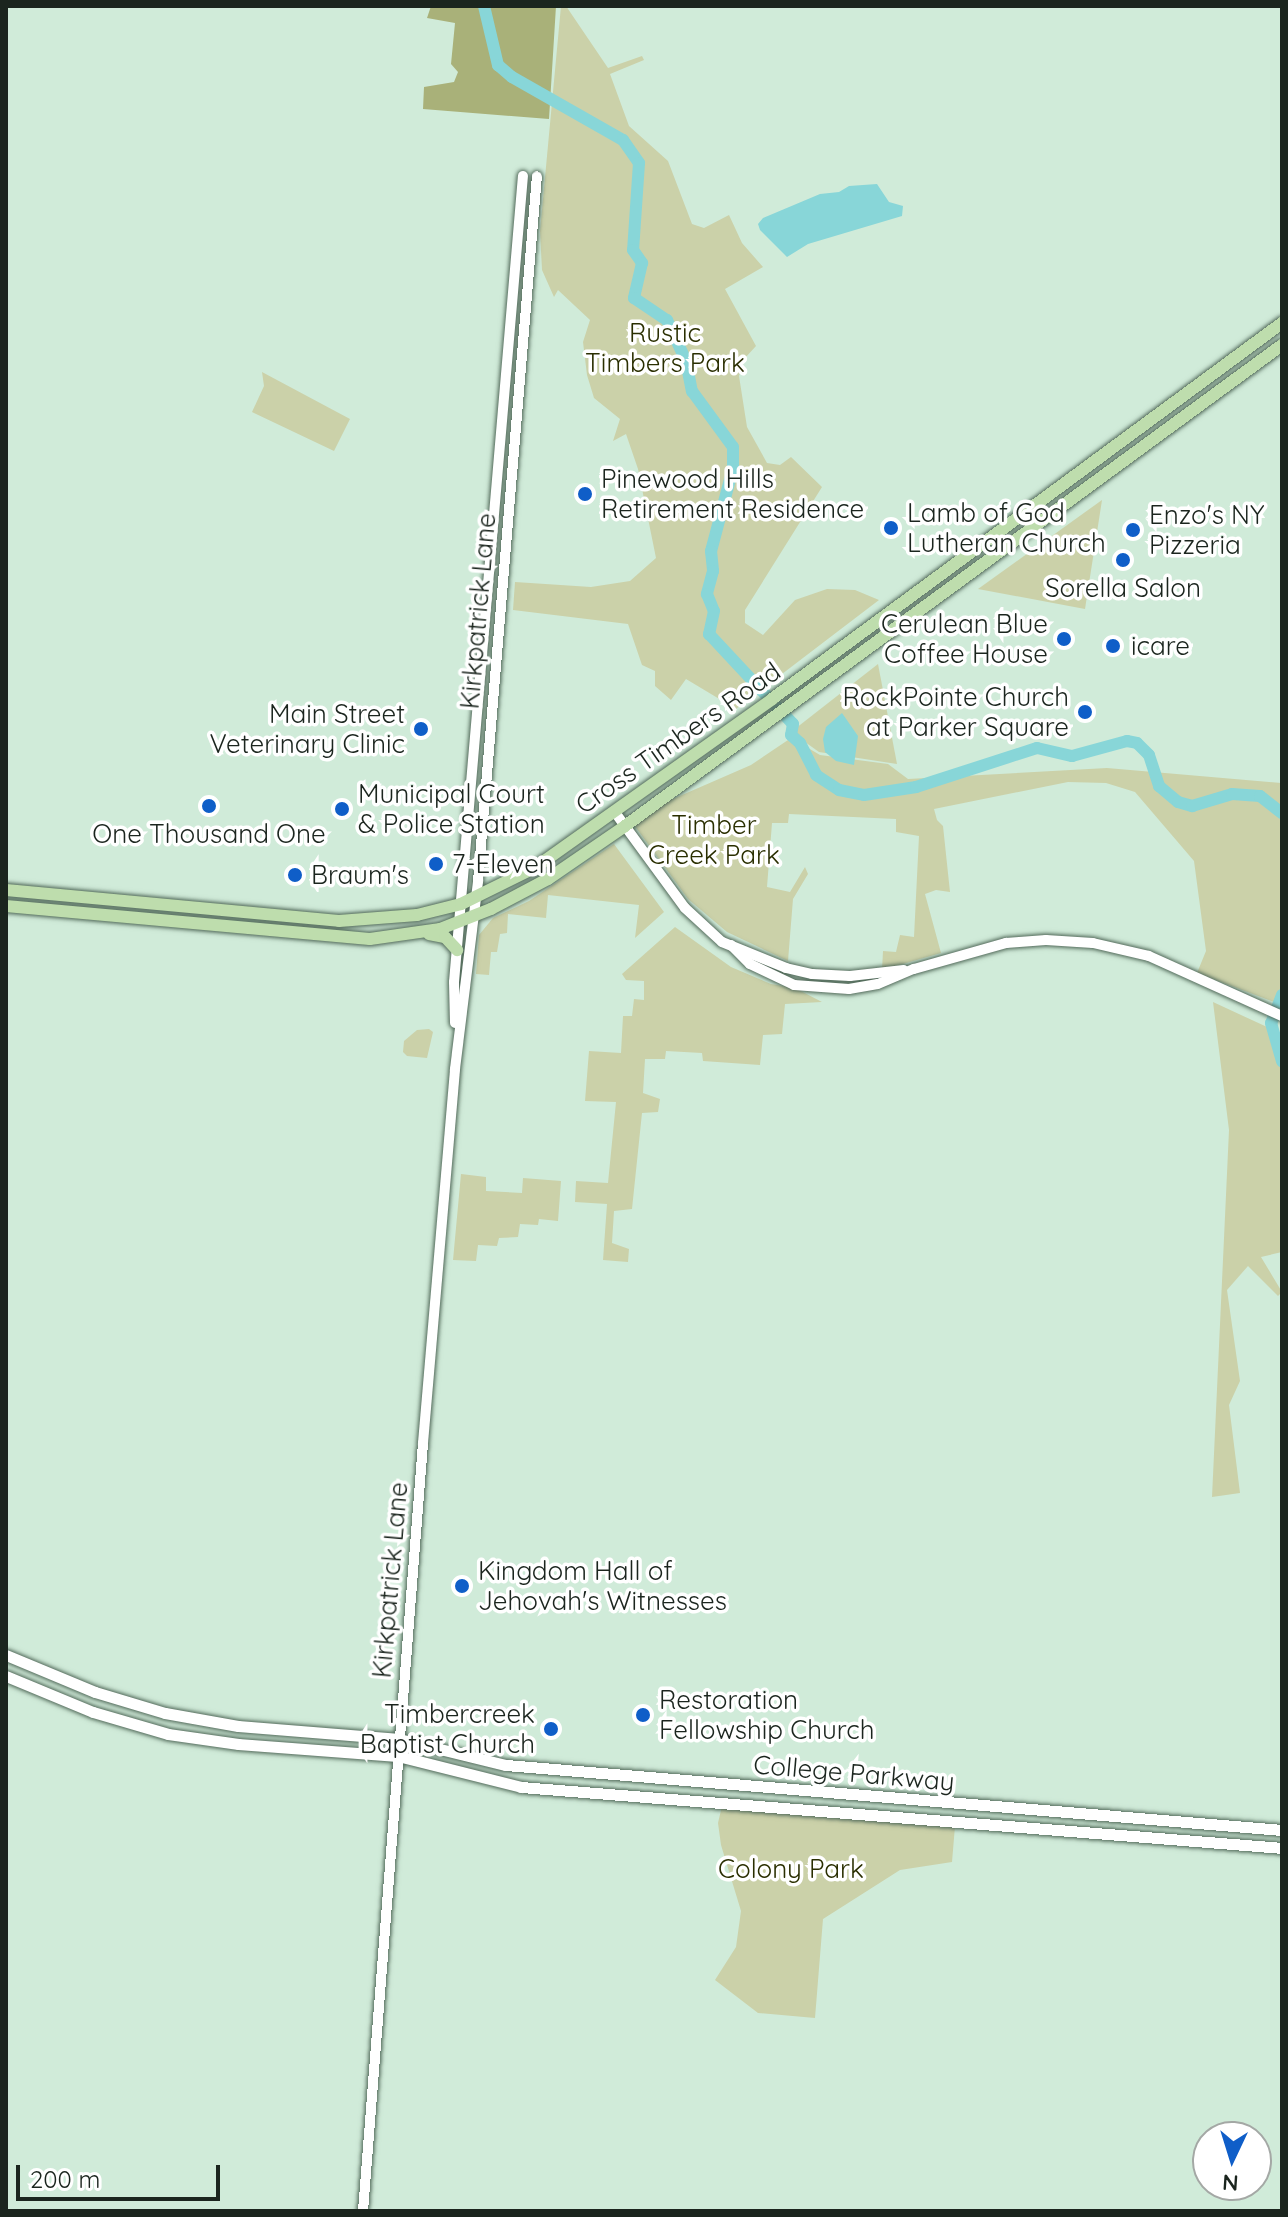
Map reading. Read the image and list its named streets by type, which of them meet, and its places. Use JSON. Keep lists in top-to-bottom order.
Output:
{
  "streets": {
    "main road": ["Cross Timbers Road", "College Parkway"],
    "street": ["Kirkpatrick Lane"]
  },
  "crossings": [
    ["Kirkpatrick Lane", "Cross Timbers Road"],
    ["Kirkpatrick Lane", "College Parkway"]
  ],
  "parks": ["Rustic Timbers Park", "Timber Creek Park", "Colony Park"],
  "places": [
    "Pinewood Hills Retirement Residence",
    "Lamb of God Lutheran Church",
    "Enzo's NY Pizzeria",
    "Sorella Salon",
    "Cerulean Blue Coffee House",
    "icare",
    "RockPointe Church at Parker Square",
    "Main Street Veterinary Clinic",
    "One Thousand One",
    "Municipal Court & Police Station",
    "7-Eleven",
    "Braum's",
    "Kingdom Hall of Jehovah's Witnesses",
    "Restoration Fellowship Church",
    "Timbercreek Baptist Church"
  ],
  "scale_bar": "200 m",
  "north": "bottom"
}
